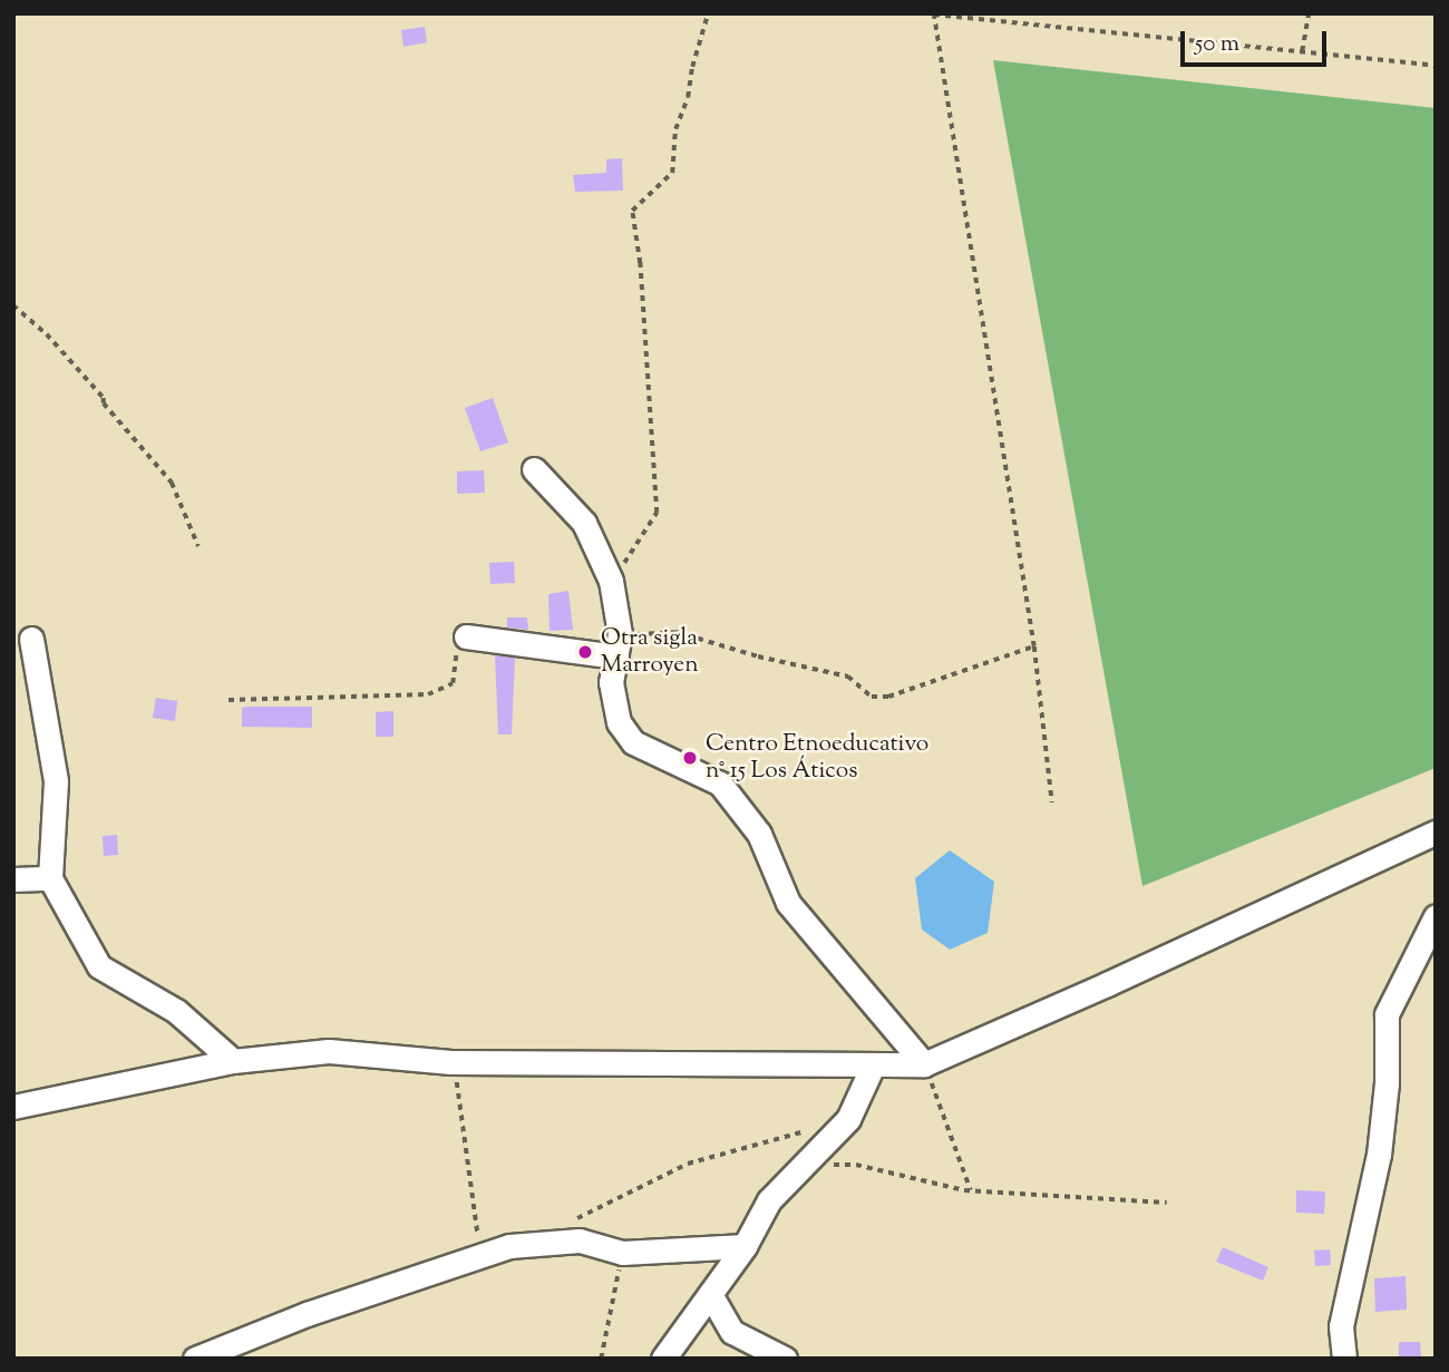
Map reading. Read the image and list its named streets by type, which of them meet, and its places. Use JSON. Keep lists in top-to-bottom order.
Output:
{
  "places": ["Otra sigla Marroyen", "Centro Etnoeducativo n° 15 Los Áticos"],
  "scale_bar": "50 m"
}
